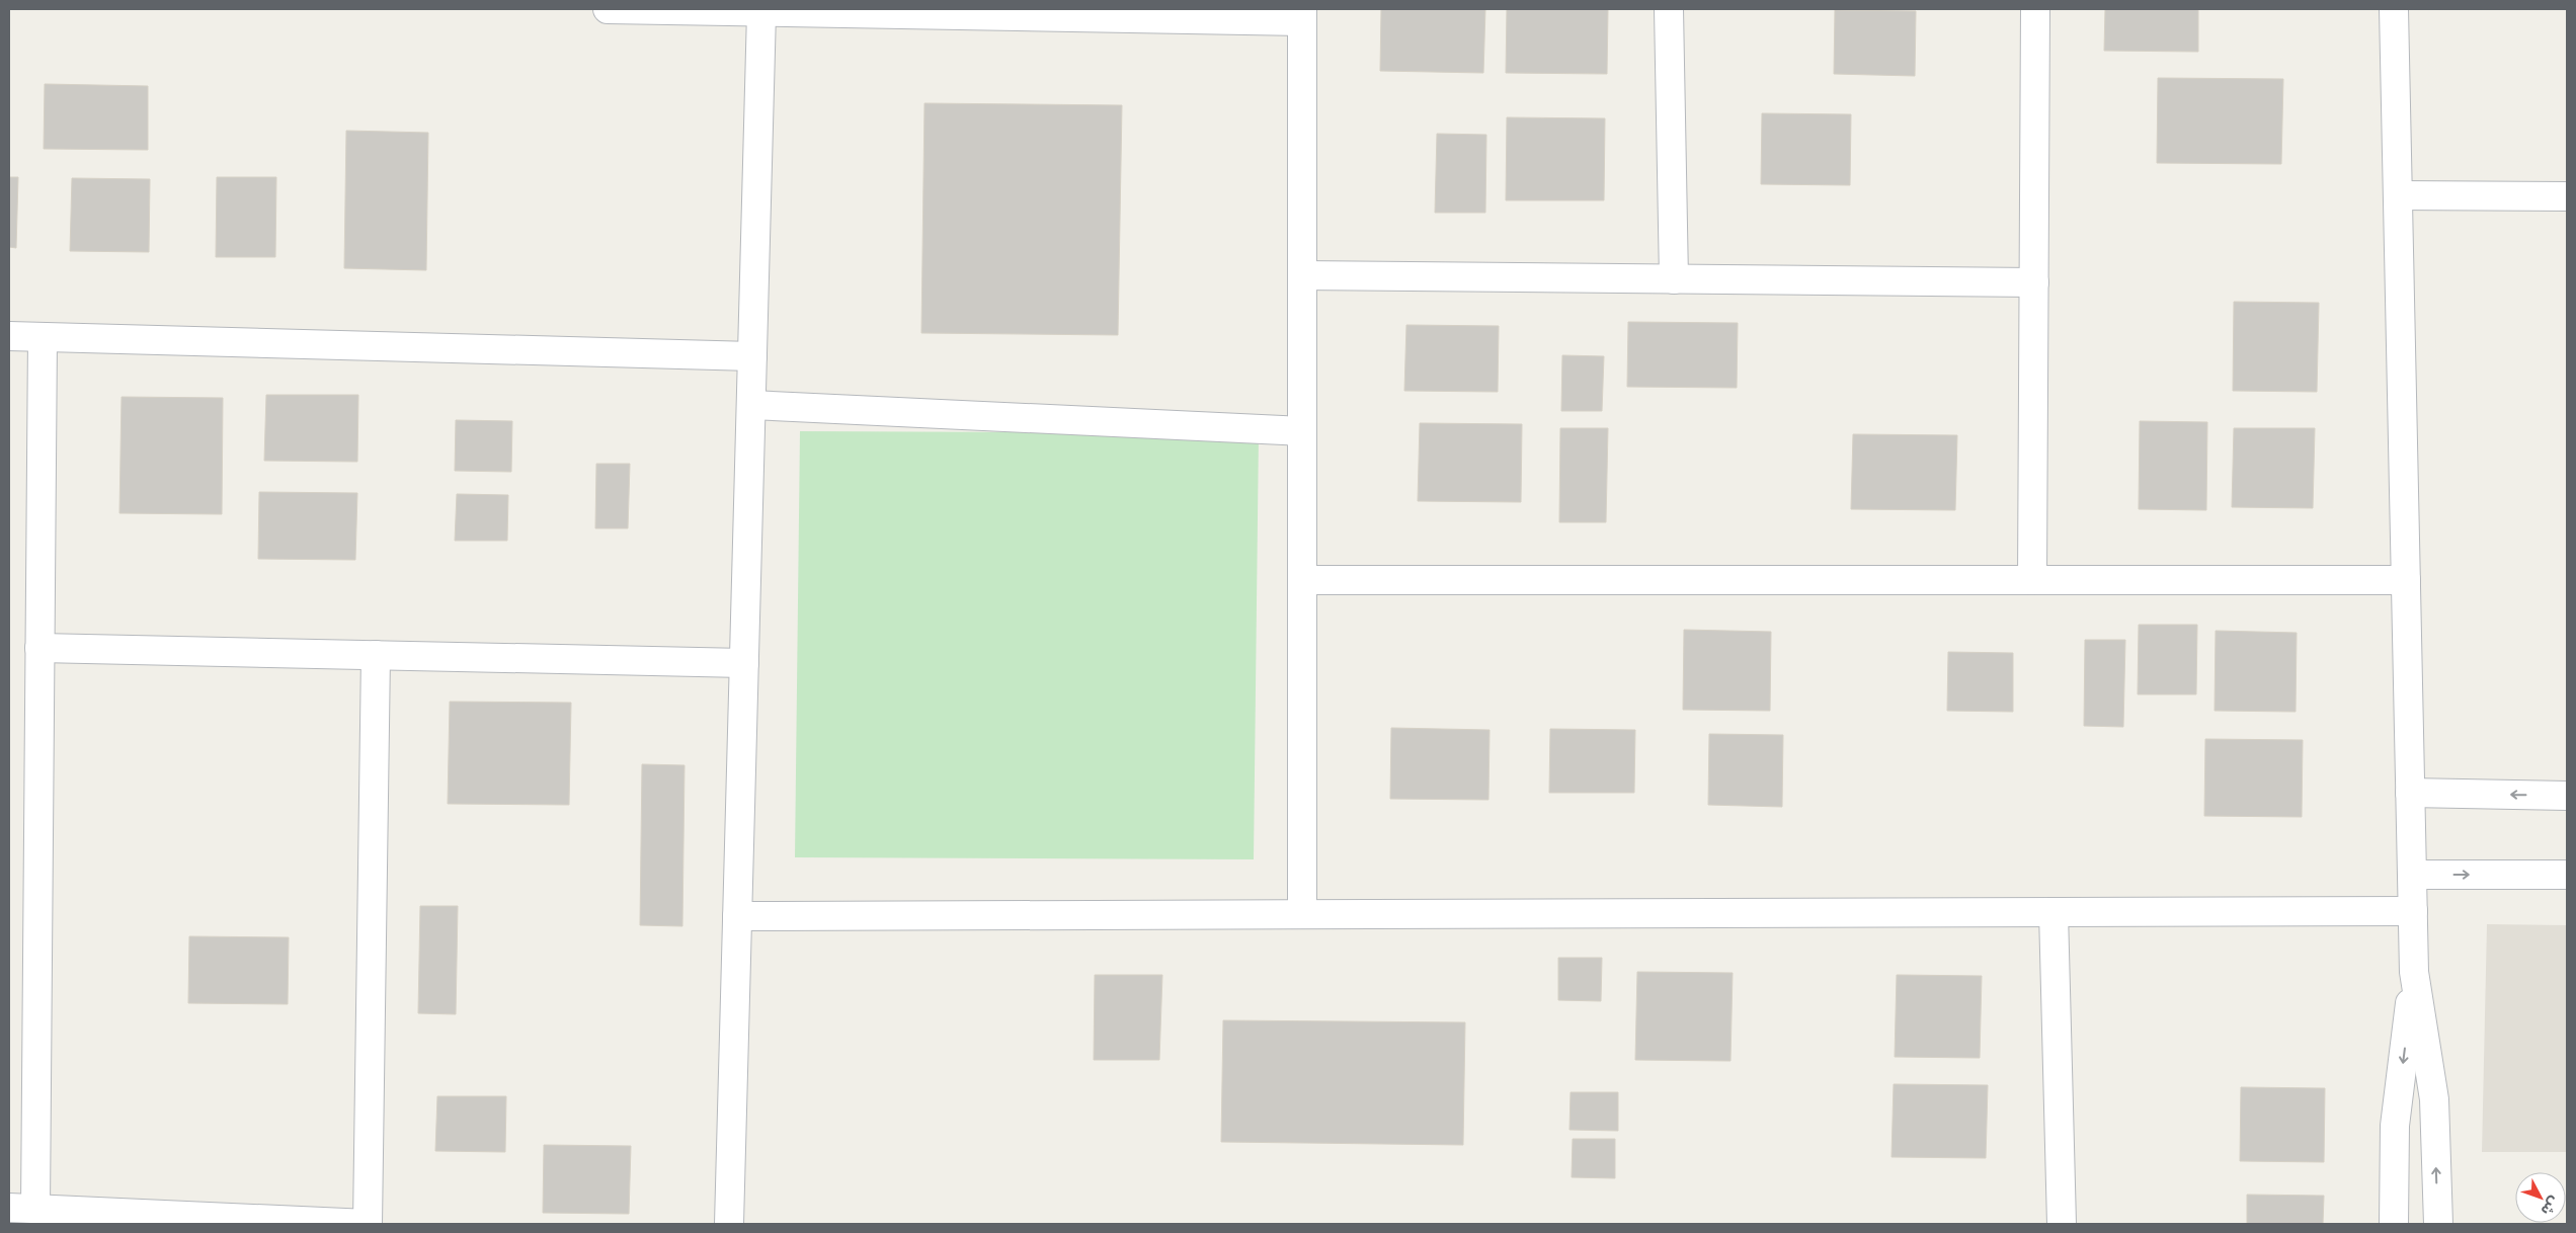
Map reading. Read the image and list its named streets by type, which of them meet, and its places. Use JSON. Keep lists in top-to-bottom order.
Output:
{
  "north": "bottom right"
}
